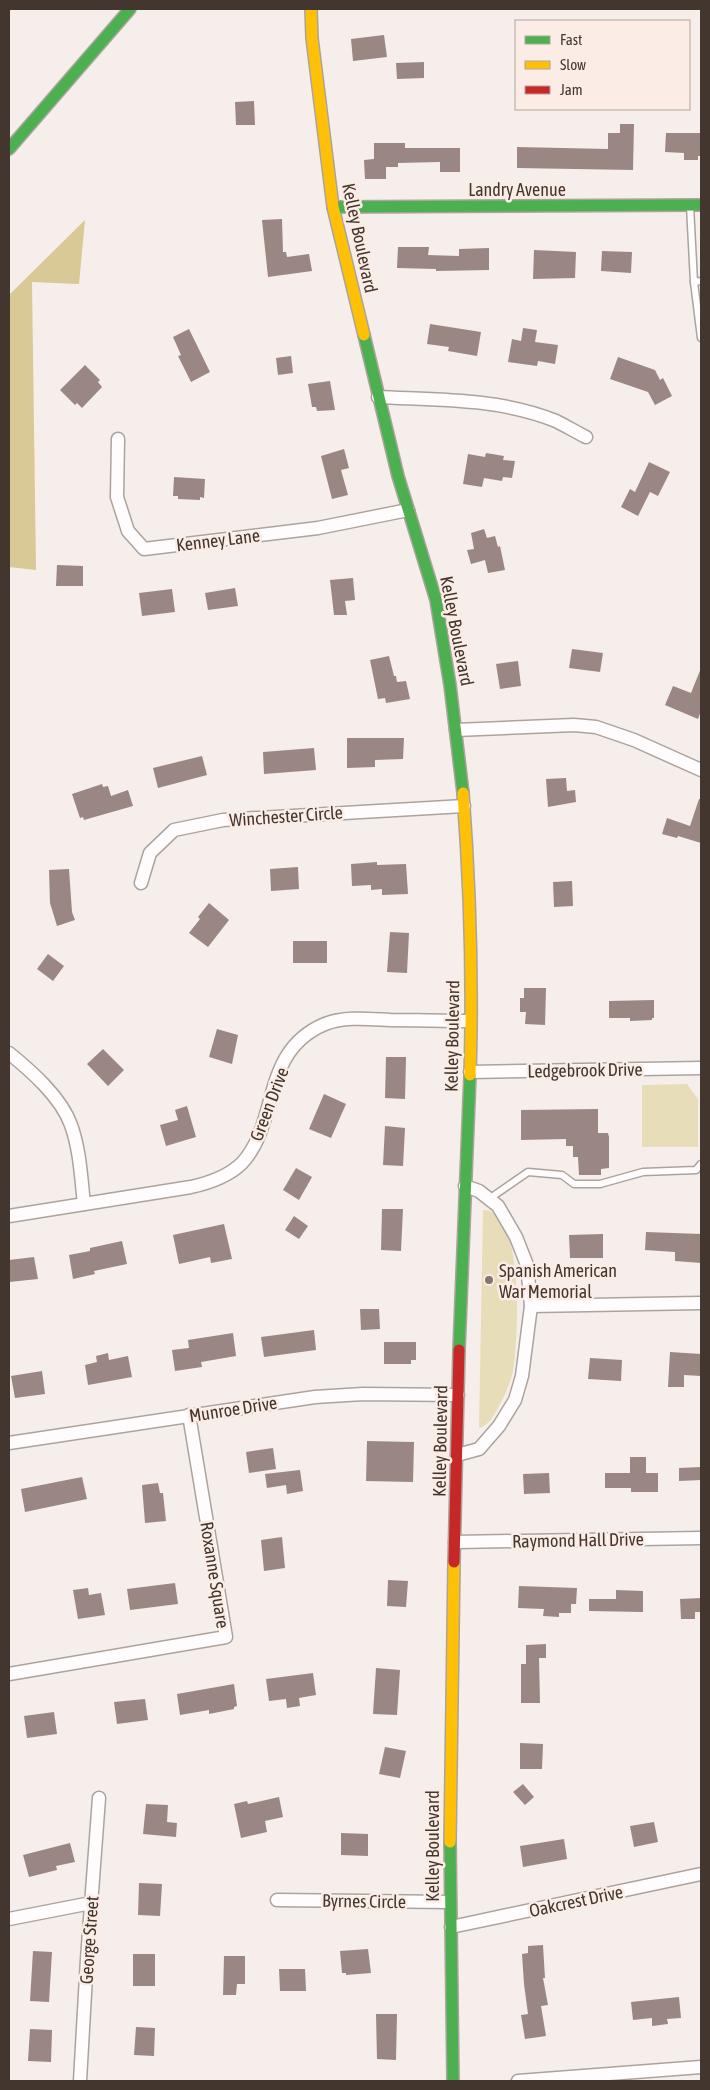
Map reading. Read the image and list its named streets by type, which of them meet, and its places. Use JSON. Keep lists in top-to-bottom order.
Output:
{
  "streets": {
    "main road": ["Landry Avenue", "Kelley Boulevard"],
    "street": [
      "Kenney Lane",
      "Winchester Circle",
      "Ledgebrook Drive",
      "Green Drive",
      "Munroe Drive",
      "Raymond Hall Drive",
      "Roxanne Square",
      "Byrnes Circle",
      "Oakcrest Drive",
      "George Street"
    ]
  },
  "crossings": [
    ["Landry Avenue", "Kelley Boulevard"],
    ["Kelley Boulevard", "Kenney Lane"],
    ["Kelley Boulevard", "Winchester Circle"],
    ["Kelley Boulevard", "Ledgebrook Drive"],
    ["Kelley Boulevard", "Green Drive"],
    ["Kelley Boulevard", "Munroe Drive"],
    ["Kelley Boulevard", "Raymond Hall Drive"],
    ["Kelley Boulevard", "Byrnes Circle"],
    ["Kelley Boulevard", "Oakcrest Drive"],
    ["Munroe Drive", "Roxanne Square"]
  ],
  "places": ["Spanish American War Memorial"],
  "legend": ["Fast", "Slow", "Jam"]
}
